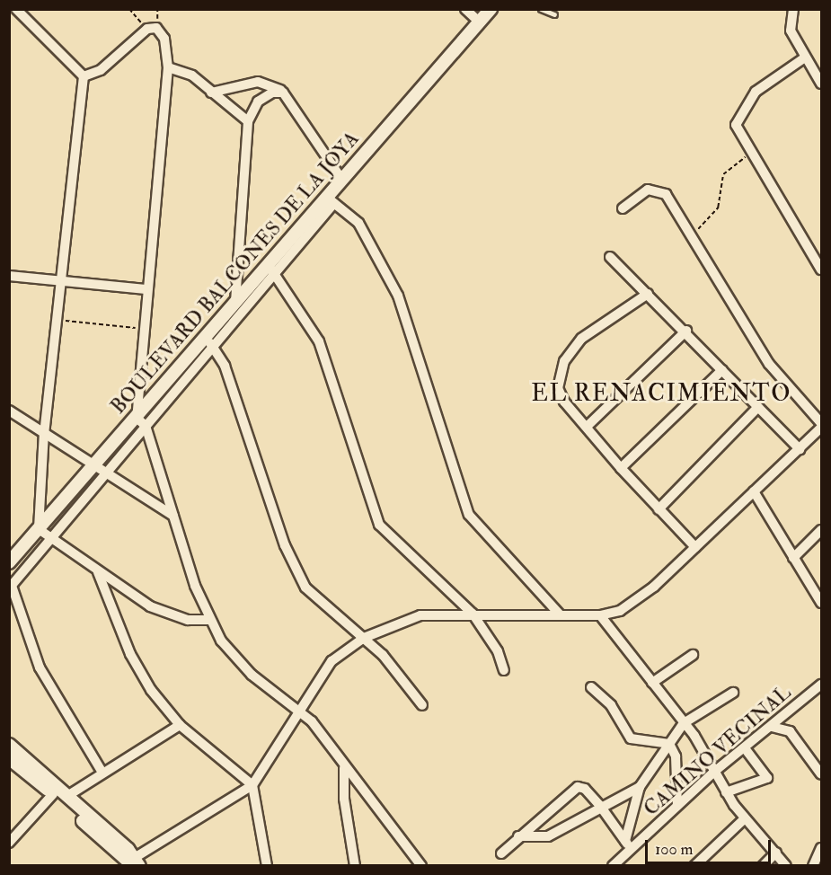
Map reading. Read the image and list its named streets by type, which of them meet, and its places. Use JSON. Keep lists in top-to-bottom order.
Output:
{
  "streets": {
    "street": ["BOULEVARD BALCONES DE LA JOYA", "CAMINO VECINAL"]
  },
  "districts": ["EL RENACIMIENTO"],
  "scale_bar": "100 m"
}
